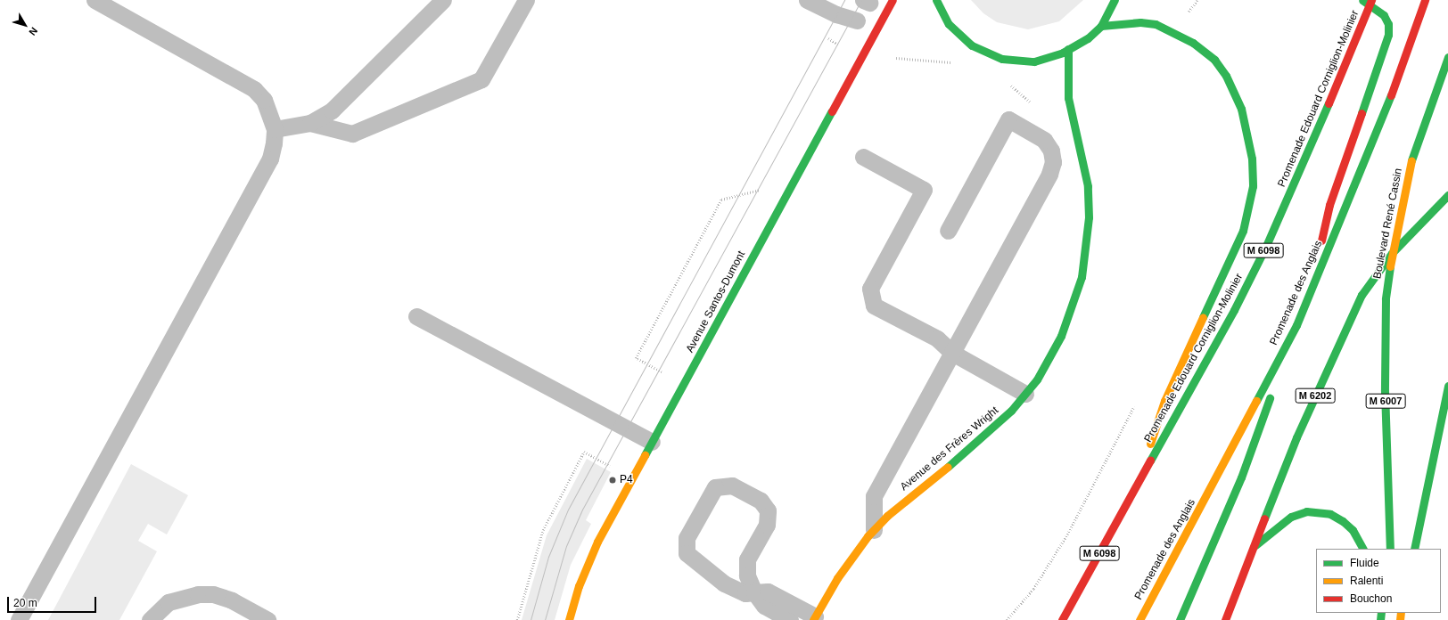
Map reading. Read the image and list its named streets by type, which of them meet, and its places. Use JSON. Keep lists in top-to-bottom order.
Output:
{
  "streets": {
    "main road": [
      "Promenade Edouard Corniglion-Molinier",
      "Boulevard René Cassin",
      "M 6098",
      "Promenade des Anglais",
      "Avenue Santos-Dumont",
      "M 6202",
      "M 6007",
      "Avenue des Frères Wright"
    ]
  },
  "crossings": [
    ["Boulevard René Cassin", "M 6202"]
  ],
  "places": ["P4"],
  "legend": ["Fluide", "Ralenti", "Bouchon"],
  "scale_bar": "20 m",
  "north": "bottom right"
}
